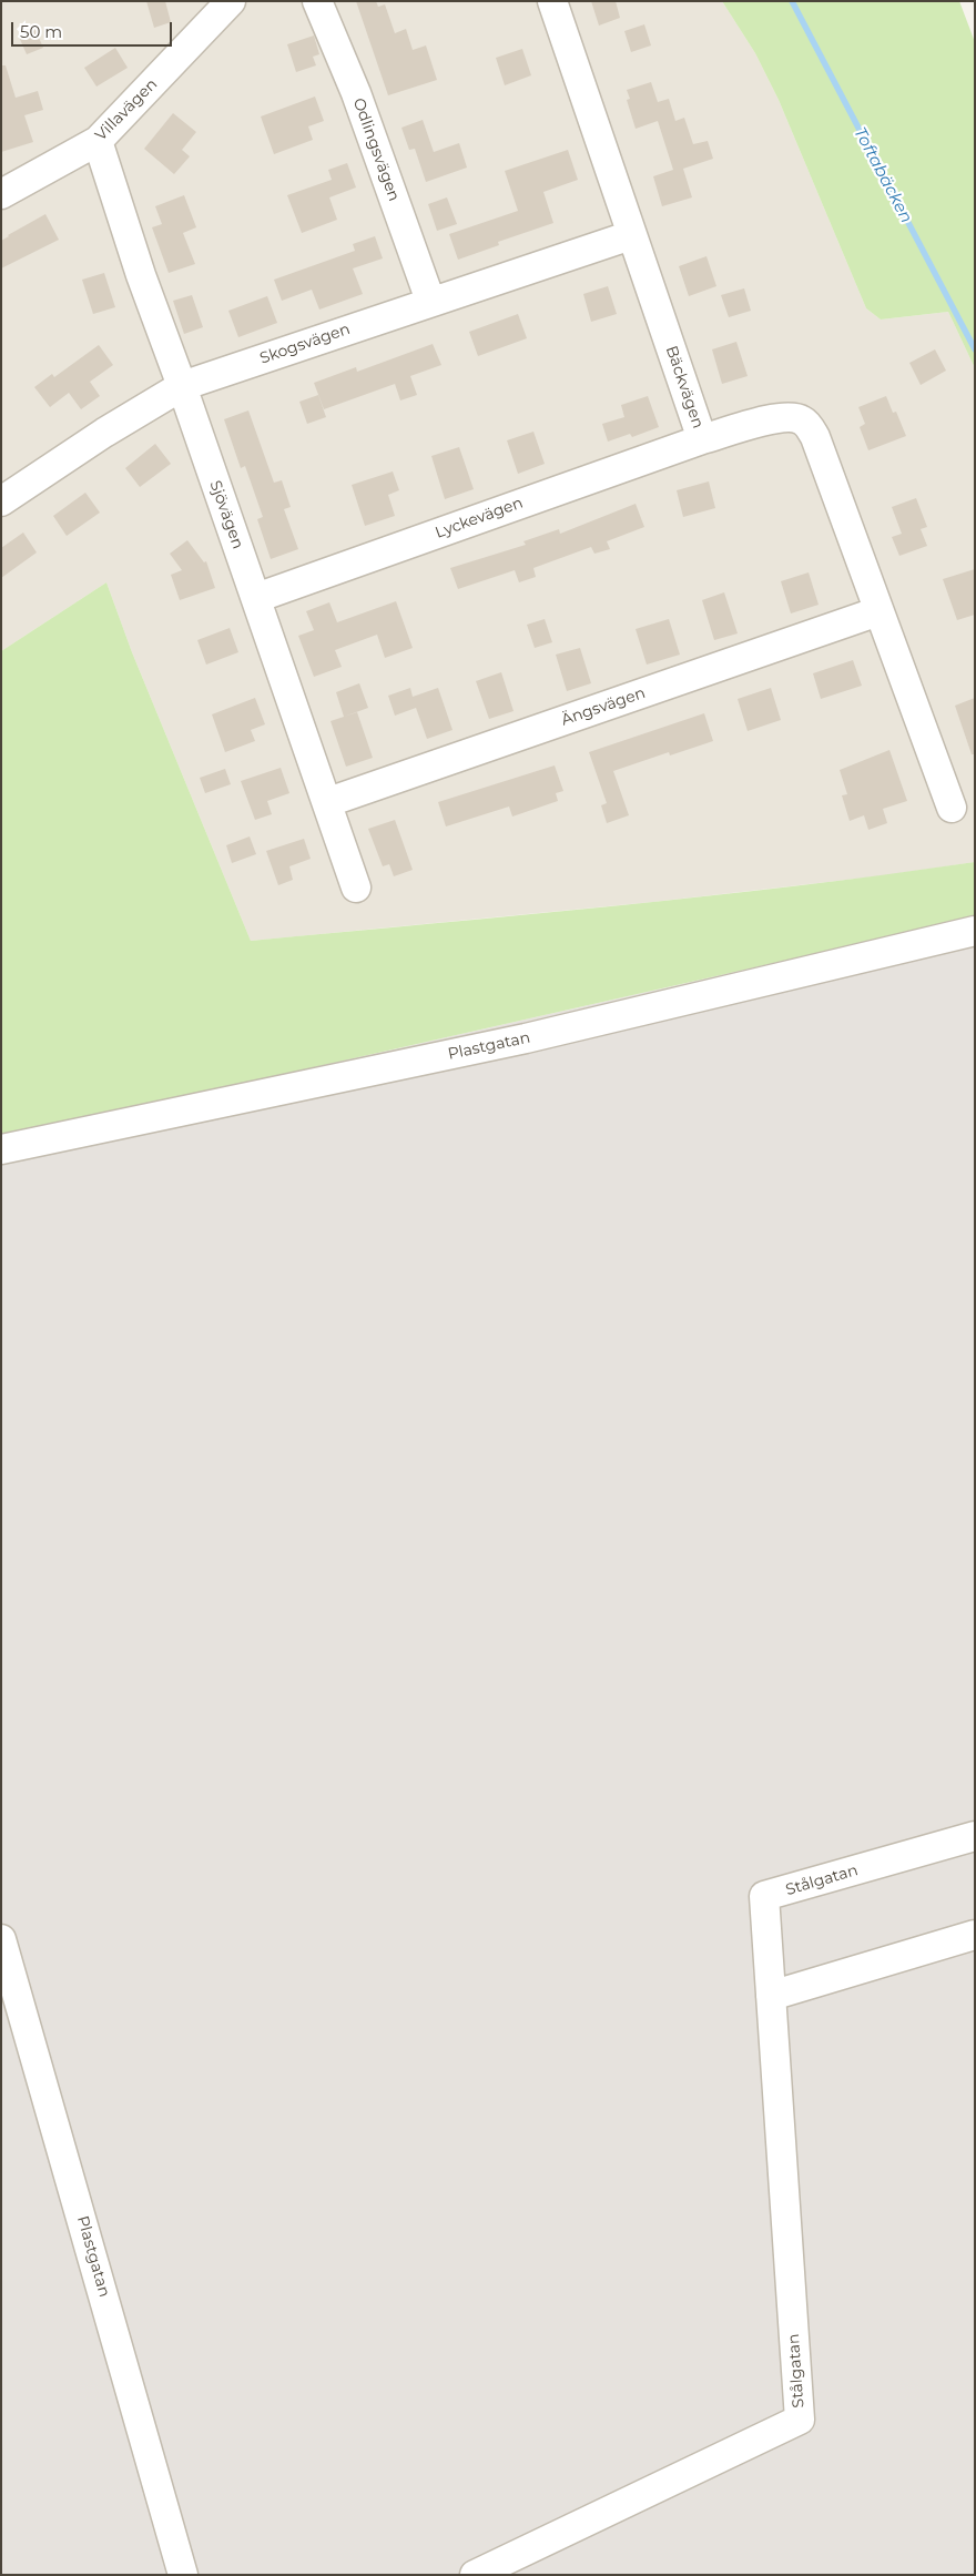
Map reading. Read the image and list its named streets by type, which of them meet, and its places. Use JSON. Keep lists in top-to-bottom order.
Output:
{
  "streets": {
    "street": [
      "Villavägen",
      "Odlingsvägen",
      "Skogsvägen",
      "Bäckvägen",
      "Sjövägen",
      "Lyckevägen",
      "Ängsvägen",
      "Plastgatan",
      "Stålgatan"
    ]
  },
  "crossings": [
    ["Villavägen", "Sjövägen"],
    ["Odlingsvägen", "Skogsvägen"],
    ["Skogsvägen", "Bäckvägen"],
    ["Skogsvägen", "Sjövägen"],
    ["Bäckvägen", "Lyckevägen"],
    ["Bäckvägen", "Ängsvägen"],
    ["Sjövägen", "Lyckevägen"],
    ["Sjövägen", "Ängsvägen"]
  ],
  "water": ["Toftabäcken"],
  "scale_bar": "50 m"
}
